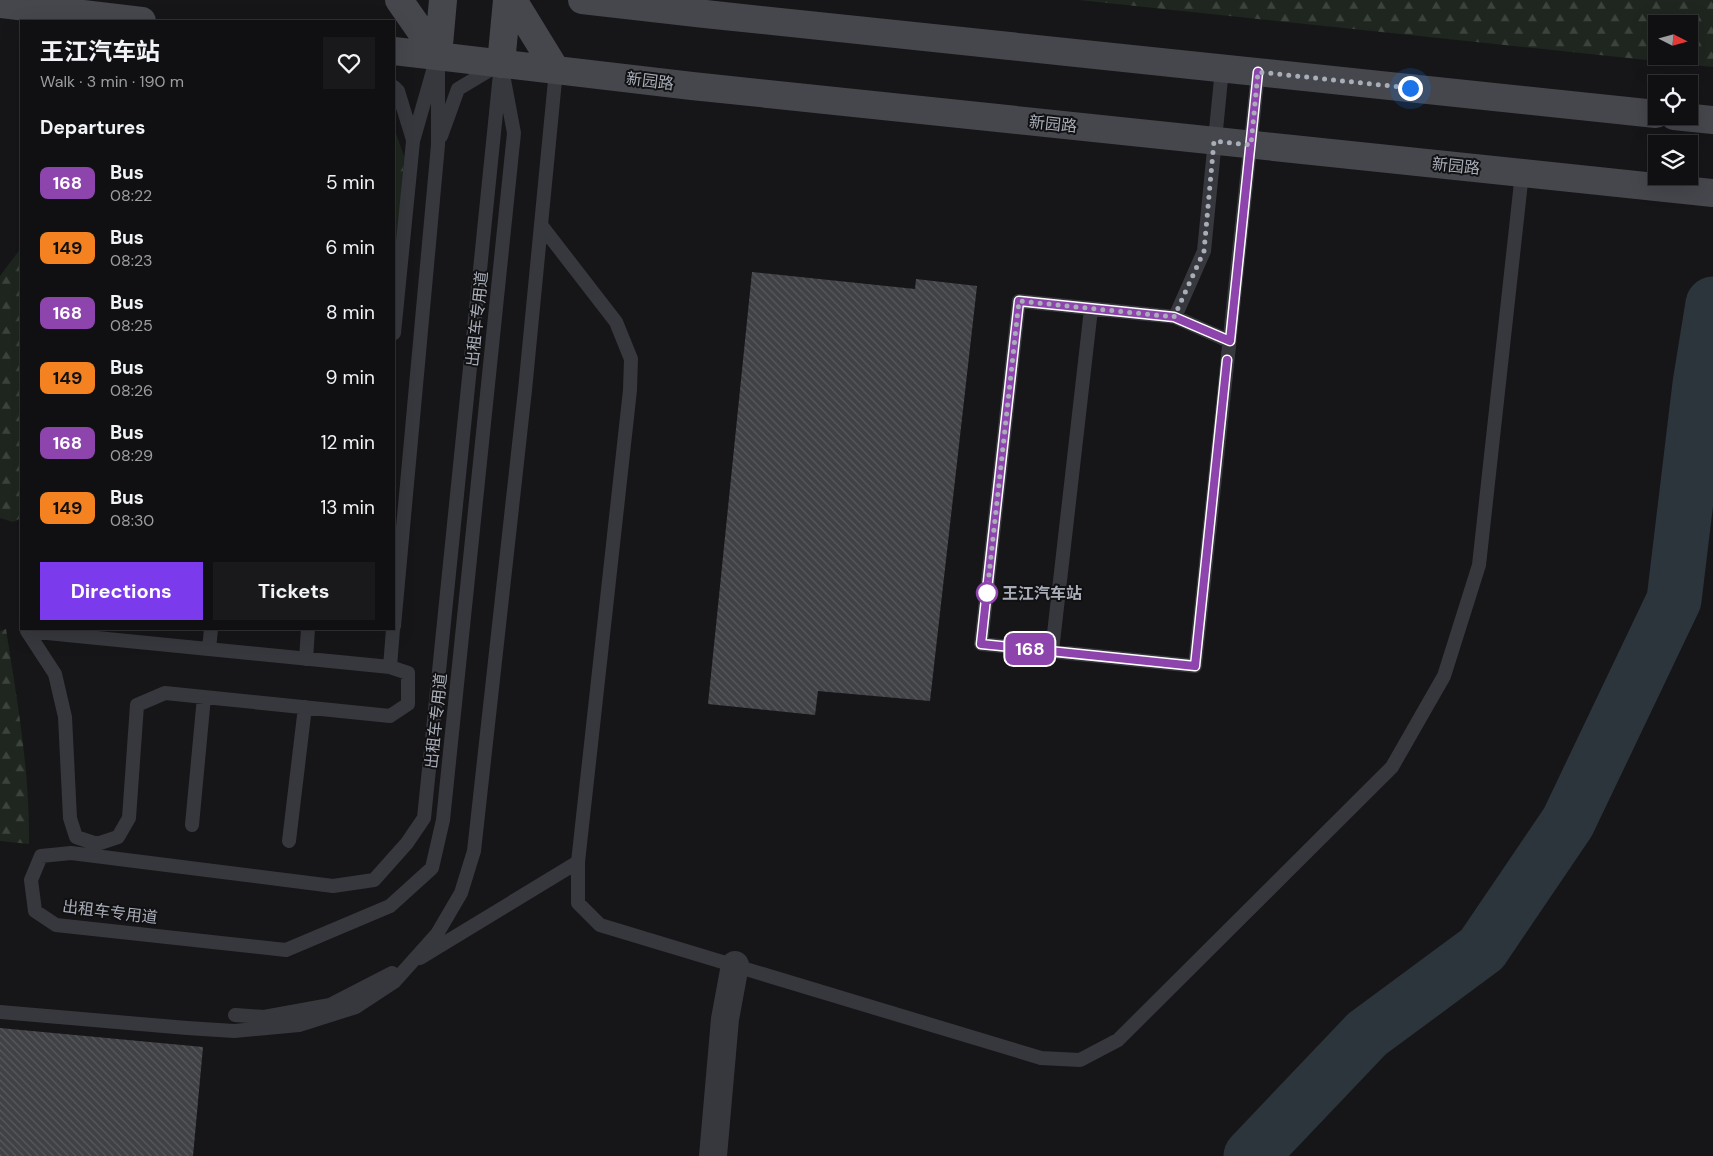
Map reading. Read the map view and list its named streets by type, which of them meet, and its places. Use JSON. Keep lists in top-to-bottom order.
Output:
{
  "streets": {
    "main road": ["新园路"],
    "lane": ["出租车专用道"]
  },
  "crossings": [
    ["新园路", "出租车专用道"]
  ],
  "places": ["王江汽车站"],
  "lines": ["bus line 168"],
  "north": "right",
  "page": {
    "on_map": "168",
    "heading": [
      ["王江汽车站", "Walk · 3 min · 190 m"],
      "Departures"
    ],
    "list": [
      {
        "mark": "168",
        "name": "Bus",
        "note": "08:22",
        "value": "5 min"
      },
      {
        "mark": "149",
        "name": "Bus",
        "note": "08:23",
        "value": "6 min"
      },
      {
        "mark": "168",
        "name": "Bus",
        "note": "08:25",
        "value": "8 min"
      },
      {
        "mark": "149",
        "name": "Bus",
        "note": "08:26",
        "value": "9 min"
      },
      {
        "mark": "168",
        "name": "Bus",
        "note": "08:29",
        "value": "12 min"
      },
      {
        "mark": "149",
        "name": "Bus",
        "note": "08:30",
        "value": "13 min"
      }
    ],
    "buttons": ["Directions", "Tickets"]
  }
}
